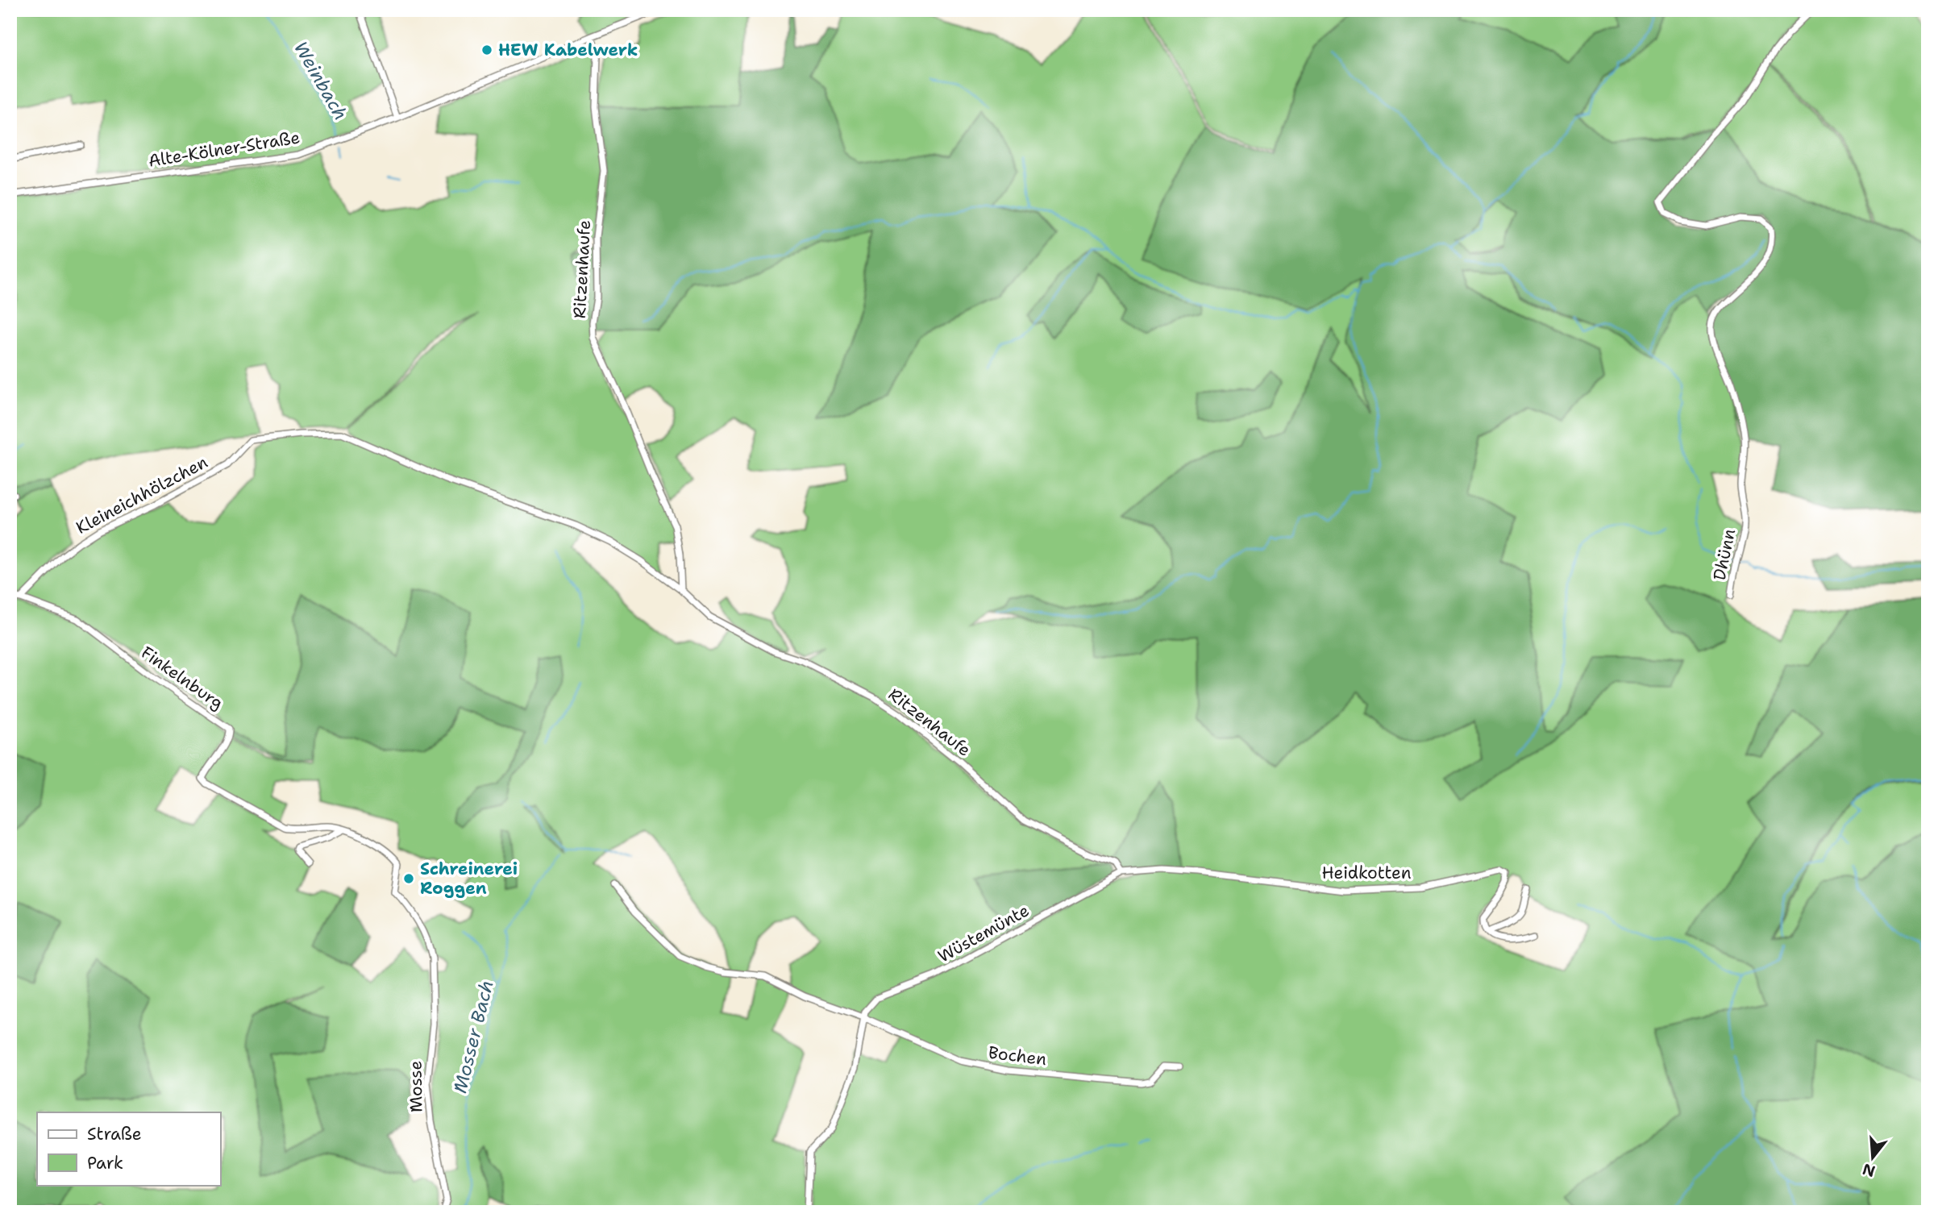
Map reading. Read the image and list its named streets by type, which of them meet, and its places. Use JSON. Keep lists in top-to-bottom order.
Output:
{
  "streets": {
    "street": [
      "Alte-Kölner-Straße",
      "Ritzenhaufe",
      "Kleineichhölzchen",
      "Dhünn",
      "Finkelnburg",
      "Heidkotten",
      "Wüstemünte",
      "Bochen",
      "Mosse"
    ]
  },
  "crossings": [
    ["Alte-Kölner-Straße", "Ritzenhaufe"],
    ["Ritzenhaufe", "Kleineichhölzchen"],
    ["Ritzenhaufe", "Heidkotten"],
    ["Ritzenhaufe", "Wüstemünte"],
    ["Kleineichhölzchen", "Finkelnburg"],
    ["Finkelnburg", "Mosse"],
    ["Heidkotten", "Wüstemünte"],
    ["Wüstemünte", "Bochen"]
  ],
  "water": ["Weinbach", "Mosser Bach"],
  "places": ["HEW Kabelwerk", "Schreinerei Roggen"],
  "legend": ["Straße", "Park"],
  "north": "bottom"
}
